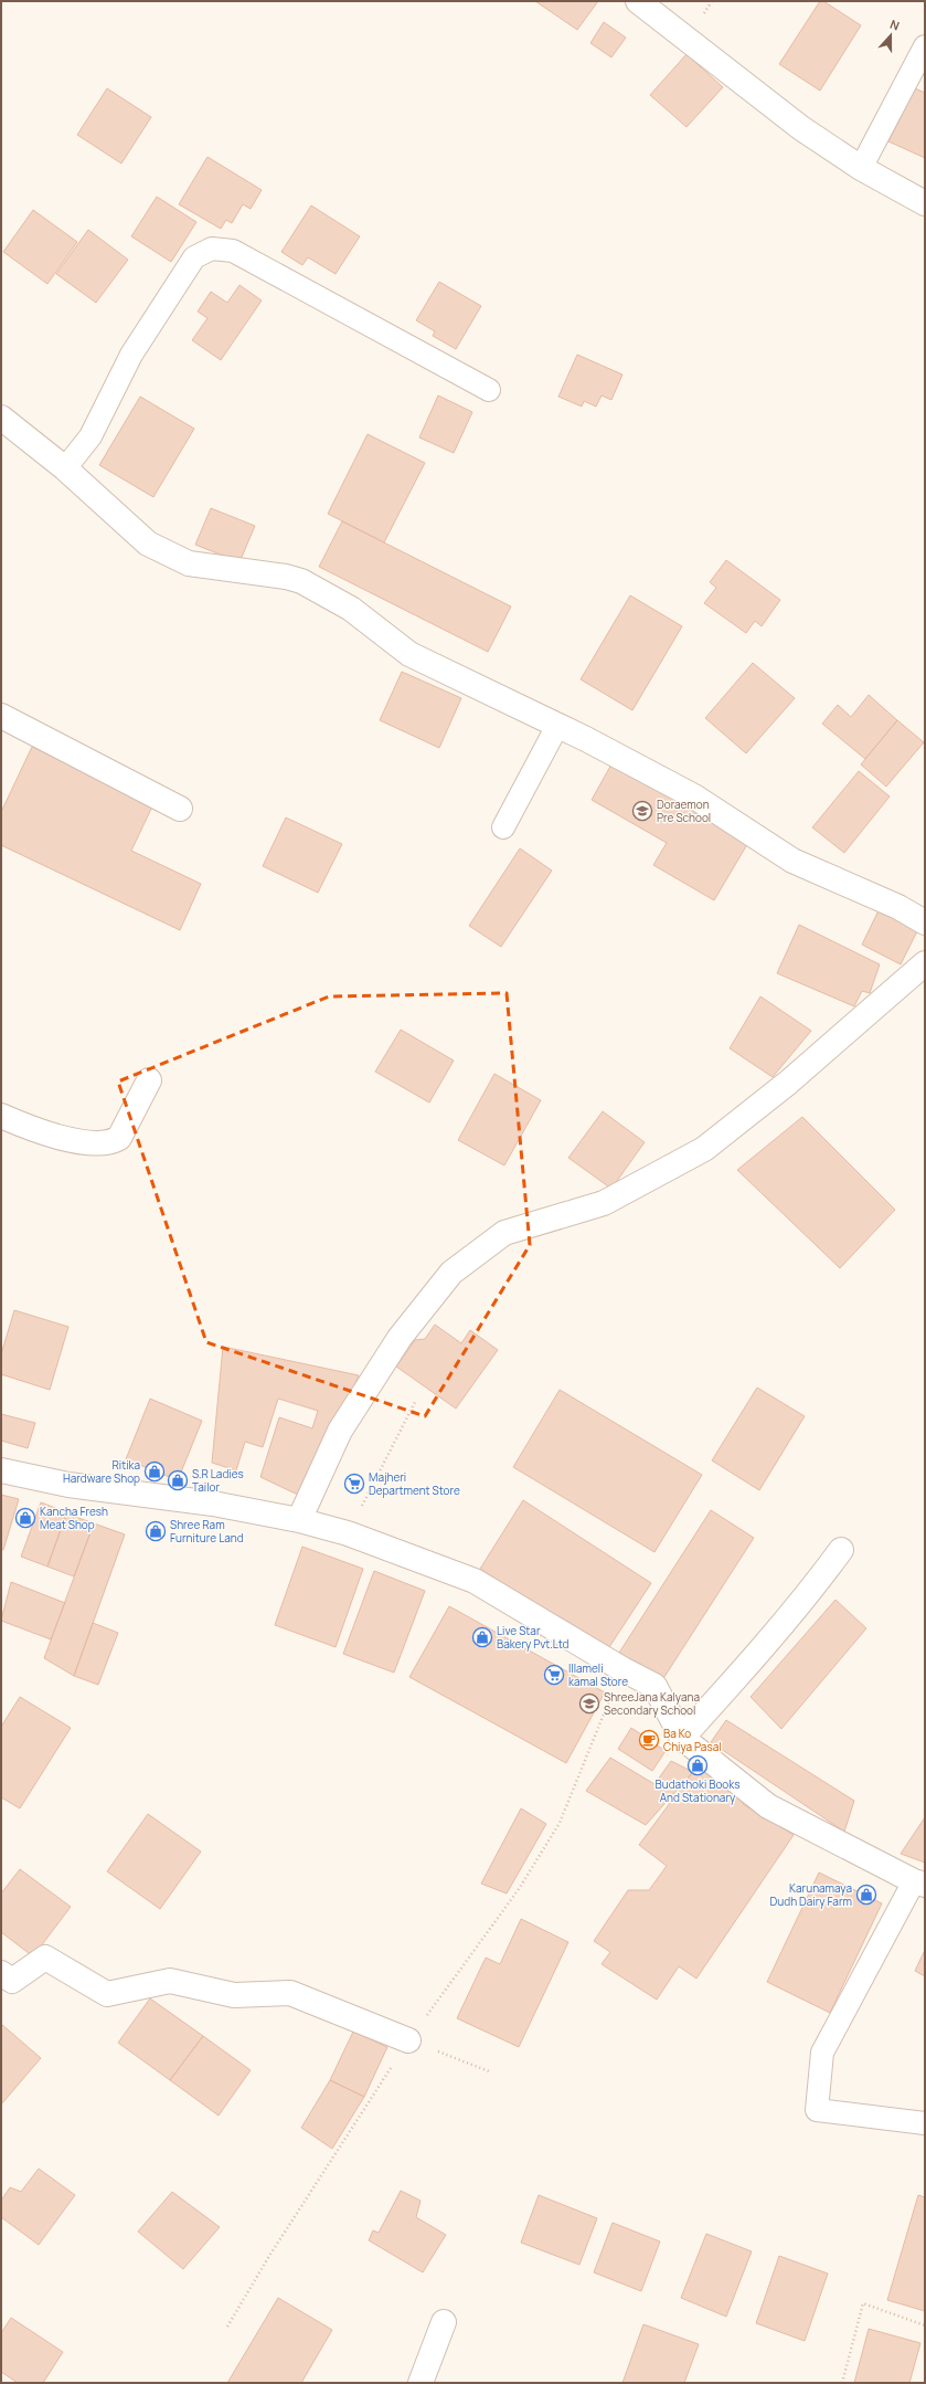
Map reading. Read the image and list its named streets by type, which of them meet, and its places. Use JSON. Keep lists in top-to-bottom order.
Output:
{
  "places": {
    "school or university": ["Doraemon Pre School", "ShreeJana Kalyana Secondary School"],
    "shop": [
      "Ritika Hardware Shop",
      "S.R Ladies Tailor",
      "Kancha Fresh Meat Shop",
      "Shree Ram Furniture Land",
      "Live Star Bakery Pvt.Ltd",
      "Budathoki Books And Stationary",
      "Karunamaya Dudh Dairy Farm"
    ],
    "supermarket": ["Majheri Department Store", "Illameli kamal Store"],
    "cafe": ["Ba Ko Chiya Pasal"]
  },
  "north": "top"
}
